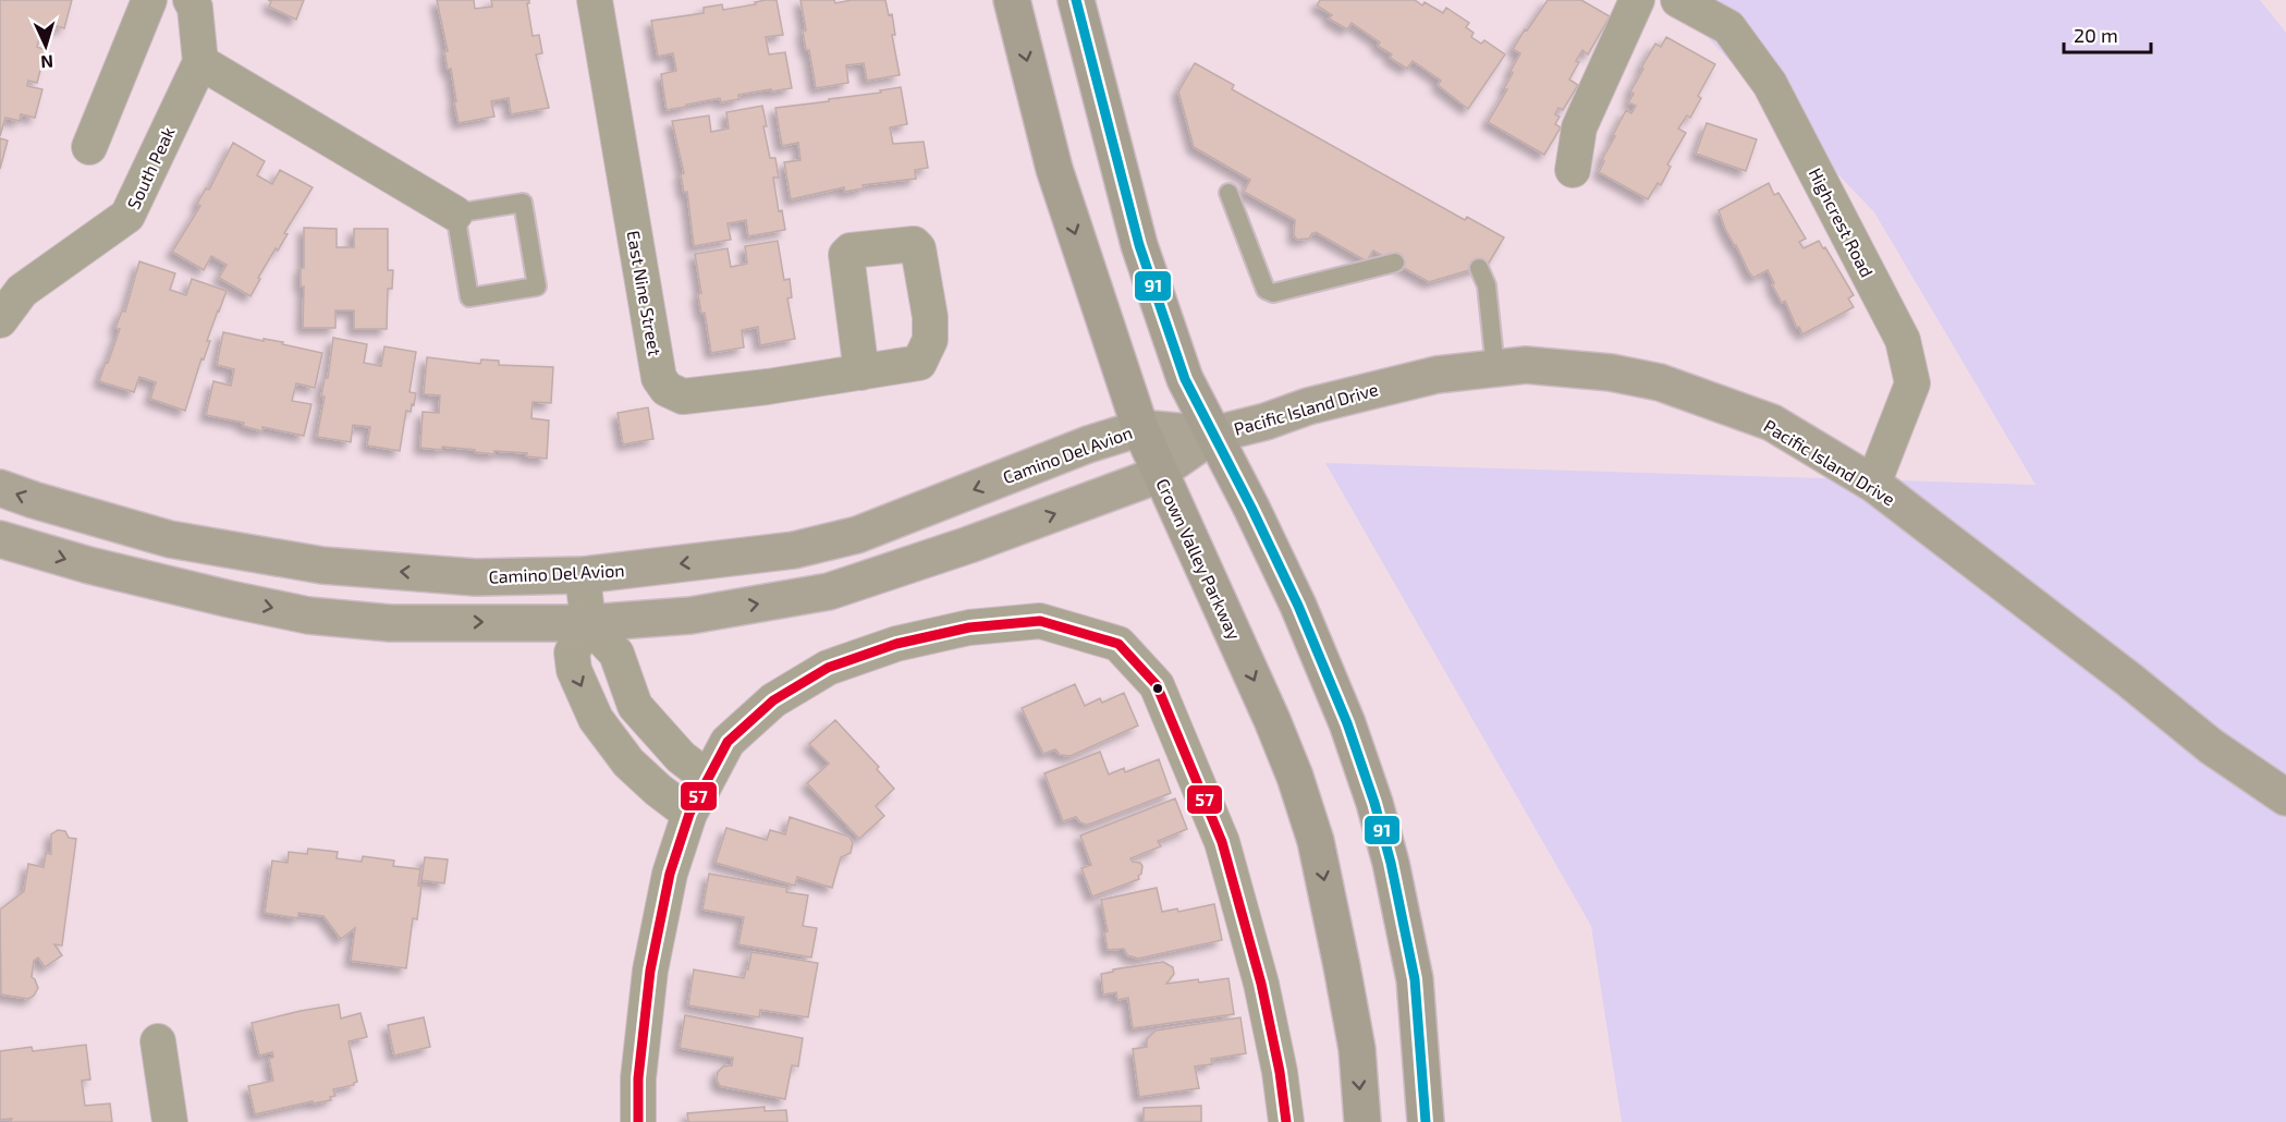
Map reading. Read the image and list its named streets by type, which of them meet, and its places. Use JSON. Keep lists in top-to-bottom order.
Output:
{
  "streets": {
    "main road": ["Pacific Island Drive", "Camino Del Avion", "Crown Valley Parkway"],
    "street": ["South Peak", "Highcrest Road", "East Nine Street"]
  },
  "crossings": [
    ["Highcrest Road", "Pacific Island Drive"],
    ["Pacific Island Drive", "Camino Del Avion"],
    ["Camino Del Avion", "Crown Valley Parkway"]
  ],
  "lines": ["transit line 91", "transit line 57"],
  "scale_bar": "20 m",
  "north": "bottom"
}
